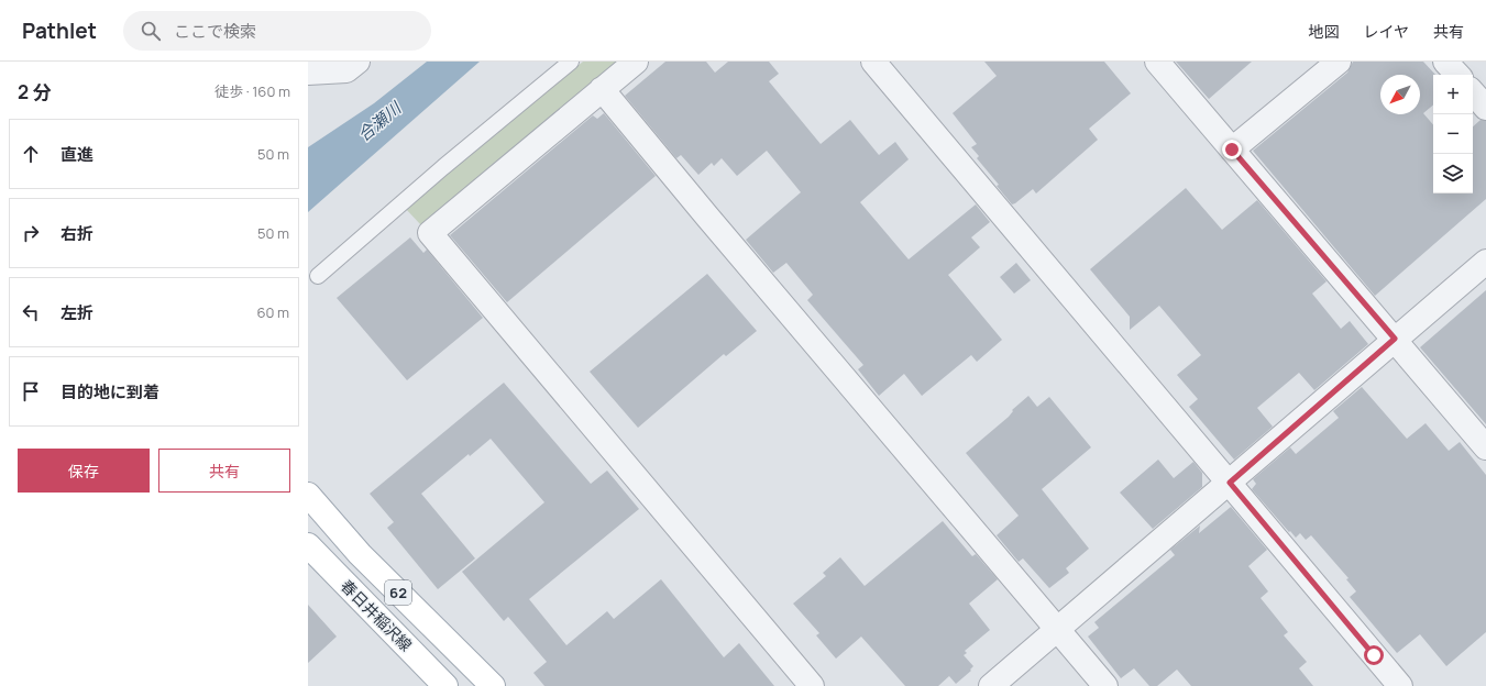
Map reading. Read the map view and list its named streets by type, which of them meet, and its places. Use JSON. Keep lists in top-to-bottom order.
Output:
{
  "streets": {
    "main road": ["62", "春日井稲沢線"]
  },
  "water": ["合瀬川"],
  "north": "bottom left",
  "page": {
    "header": "Pathlet",
    "search": "ここで検索",
    "nav": ["地図", "レイヤ", "共有"],
    "heading": ["2 分", "徒歩 · 160 m"],
    "map_buttons": ["+", "−"],
    "list": [
      ["直進", "50 m"],
      ["右折", "50 m"],
      ["左折", "60 m"],
      "目的地に到着"
    ],
    "buttons": ["保存", "共有"]
  }
}
